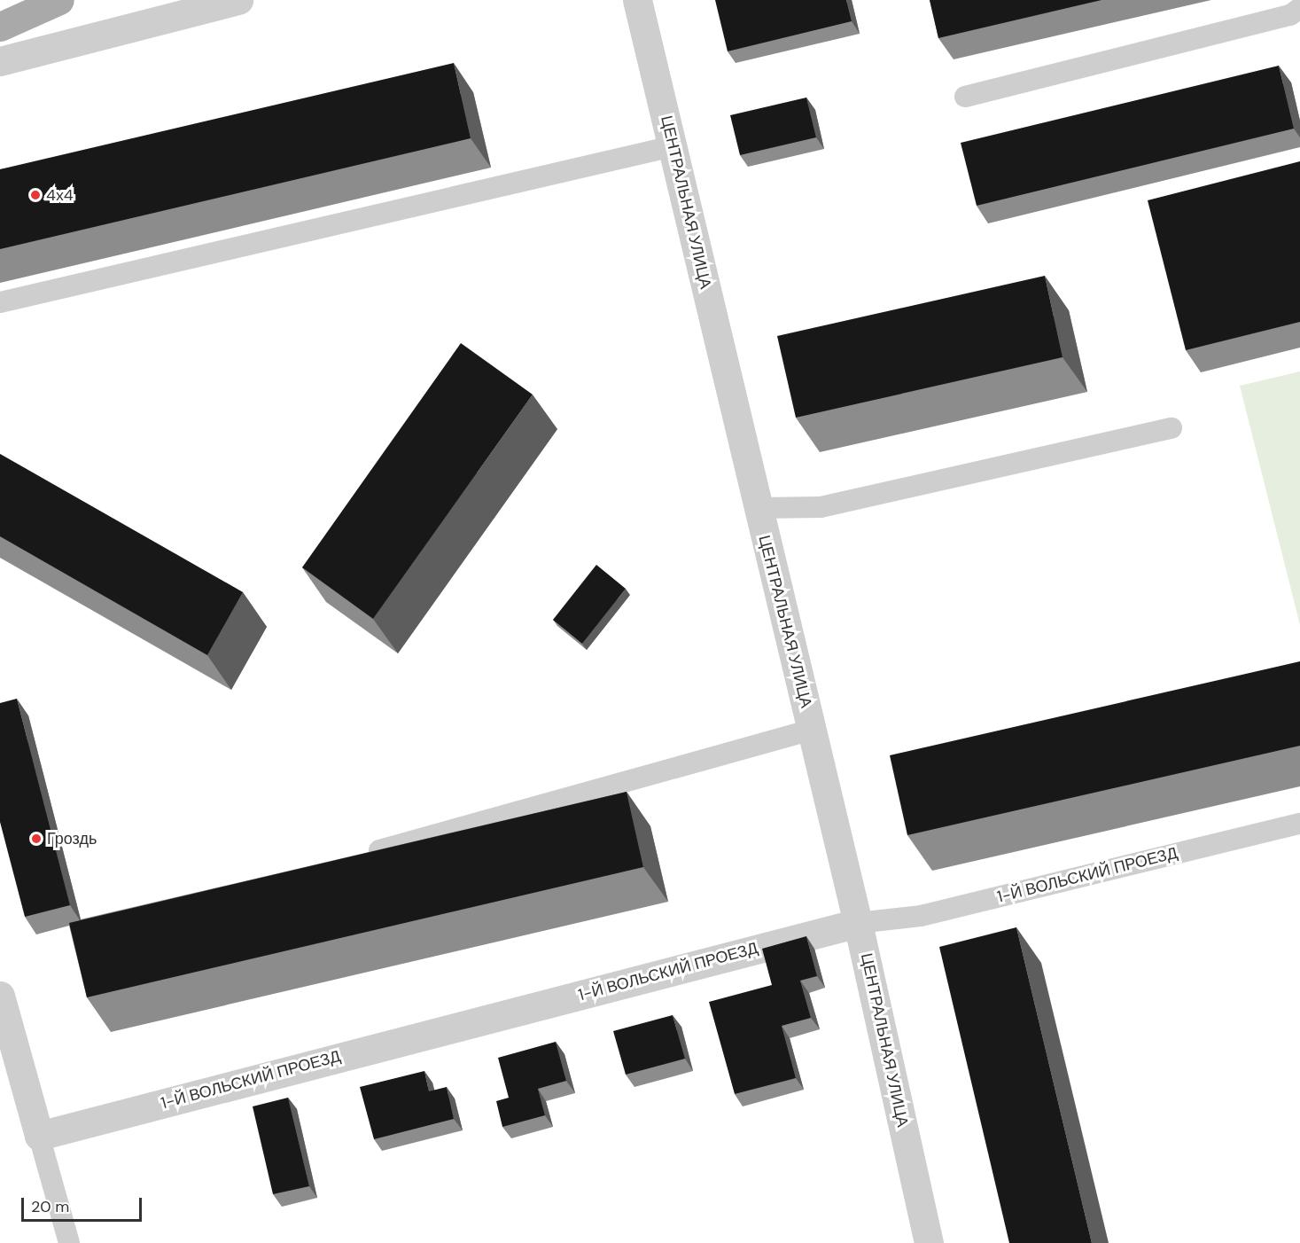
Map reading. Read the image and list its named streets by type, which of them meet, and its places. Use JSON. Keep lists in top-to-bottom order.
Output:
{
  "streets": {
    "street": ["ЦЕНТРАЛЬНАЯ УЛИЦА", "1-Й ВОЛЬСКИЙ ПРОЕЗД"]
  },
  "crossings": [
    ["ЦЕНТРАЛЬНАЯ УЛИЦА", "1-Й ВОЛЬСКИЙ ПРОЕЗД"]
  ],
  "places": ["4x4", "Гроздь"],
  "scale_bar": "20 m"
}
